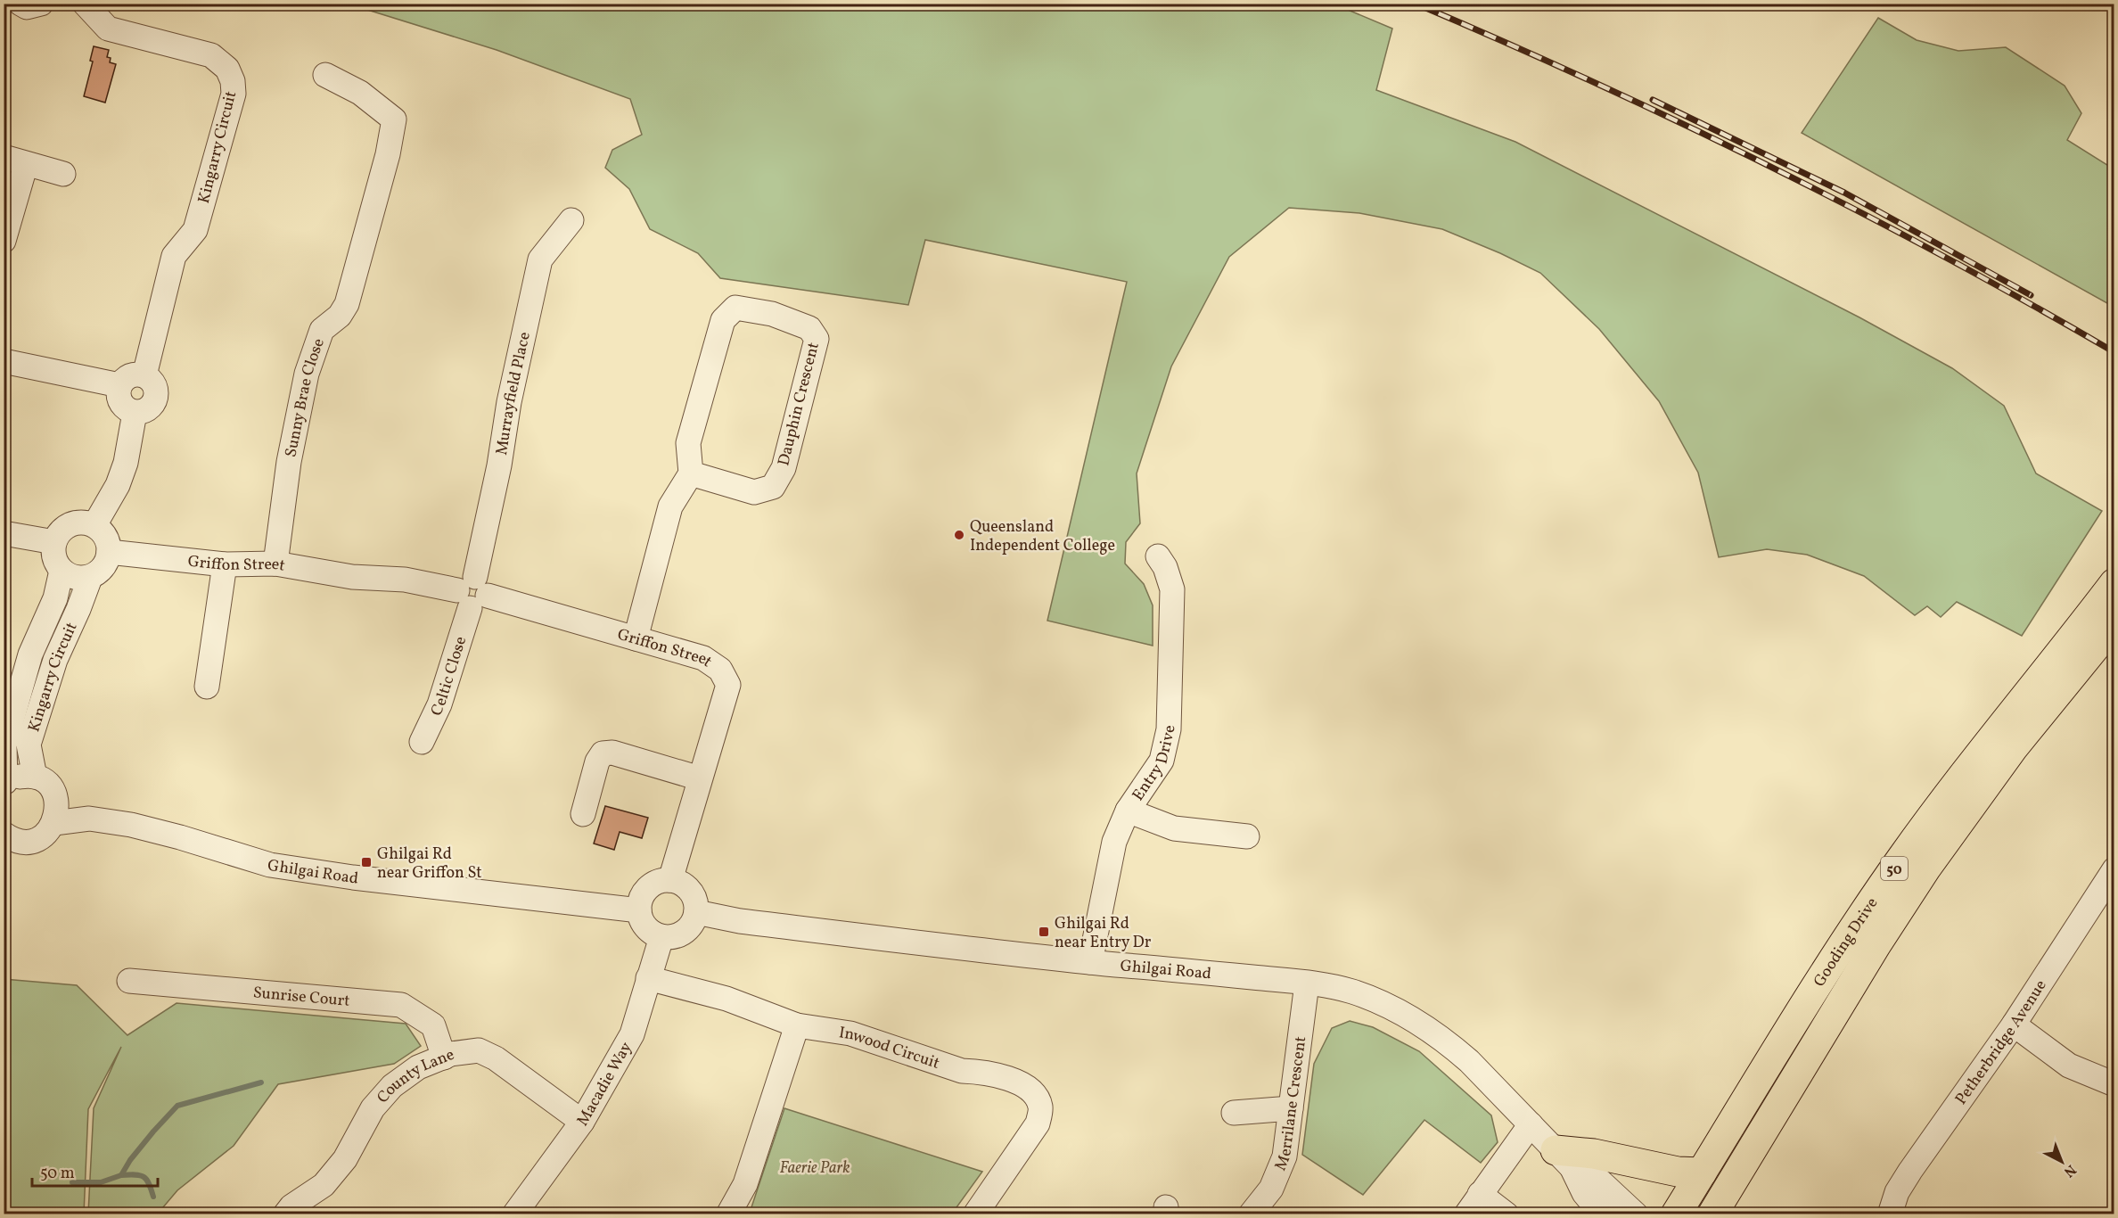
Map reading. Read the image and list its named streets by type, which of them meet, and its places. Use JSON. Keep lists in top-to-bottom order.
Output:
{
  "streets": {
    "main road": ["50", "Gooding Drive"],
    "street": [
      "Kingarry Circuit",
      "Murrayfield Place",
      "Sunny Brae Close",
      "Dauphin Crescent",
      "Griffon Street",
      "Celtic Close",
      "Entry Drive",
      "Ghilgai Road",
      "Sunrise Court",
      "Petherbridge Avenue",
      "Inwood Circuit",
      "County Lane",
      "Macadie Way",
      "Merrilane Crescent"
    ]
  },
  "crossings": [
    ["Kingarry Circuit", "Griffon Street"],
    ["Murrayfield Place", "Griffon Street"],
    ["Murrayfield Place", "Celtic Close"],
    ["Sunny Brae Close", "Griffon Street"],
    ["Griffon Street", "Celtic Close"],
    ["Griffon Street", "Ghilgai Road"],
    ["Griffon Street", "Macadie Way"],
    ["Entry Drive", "Ghilgai Road"],
    ["Ghilgai Road", "Macadie Way"],
    ["Ghilgai Road", "Merrilane Crescent"],
    ["Sunrise Court", "County Lane"],
    ["Inwood Circuit", "Macadie Way"],
    ["County Lane", "Macadie Way"]
  ],
  "parks": ["Faerie Park"],
  "places": {
    "other": ["Queensland Independent College"],
    "transit": ["Ghilgai Rd near Griffon St", "Ghilgai Rd near Entry Dr"]
  },
  "scale_bar": "50 m",
  "north": "bottom right"
}
